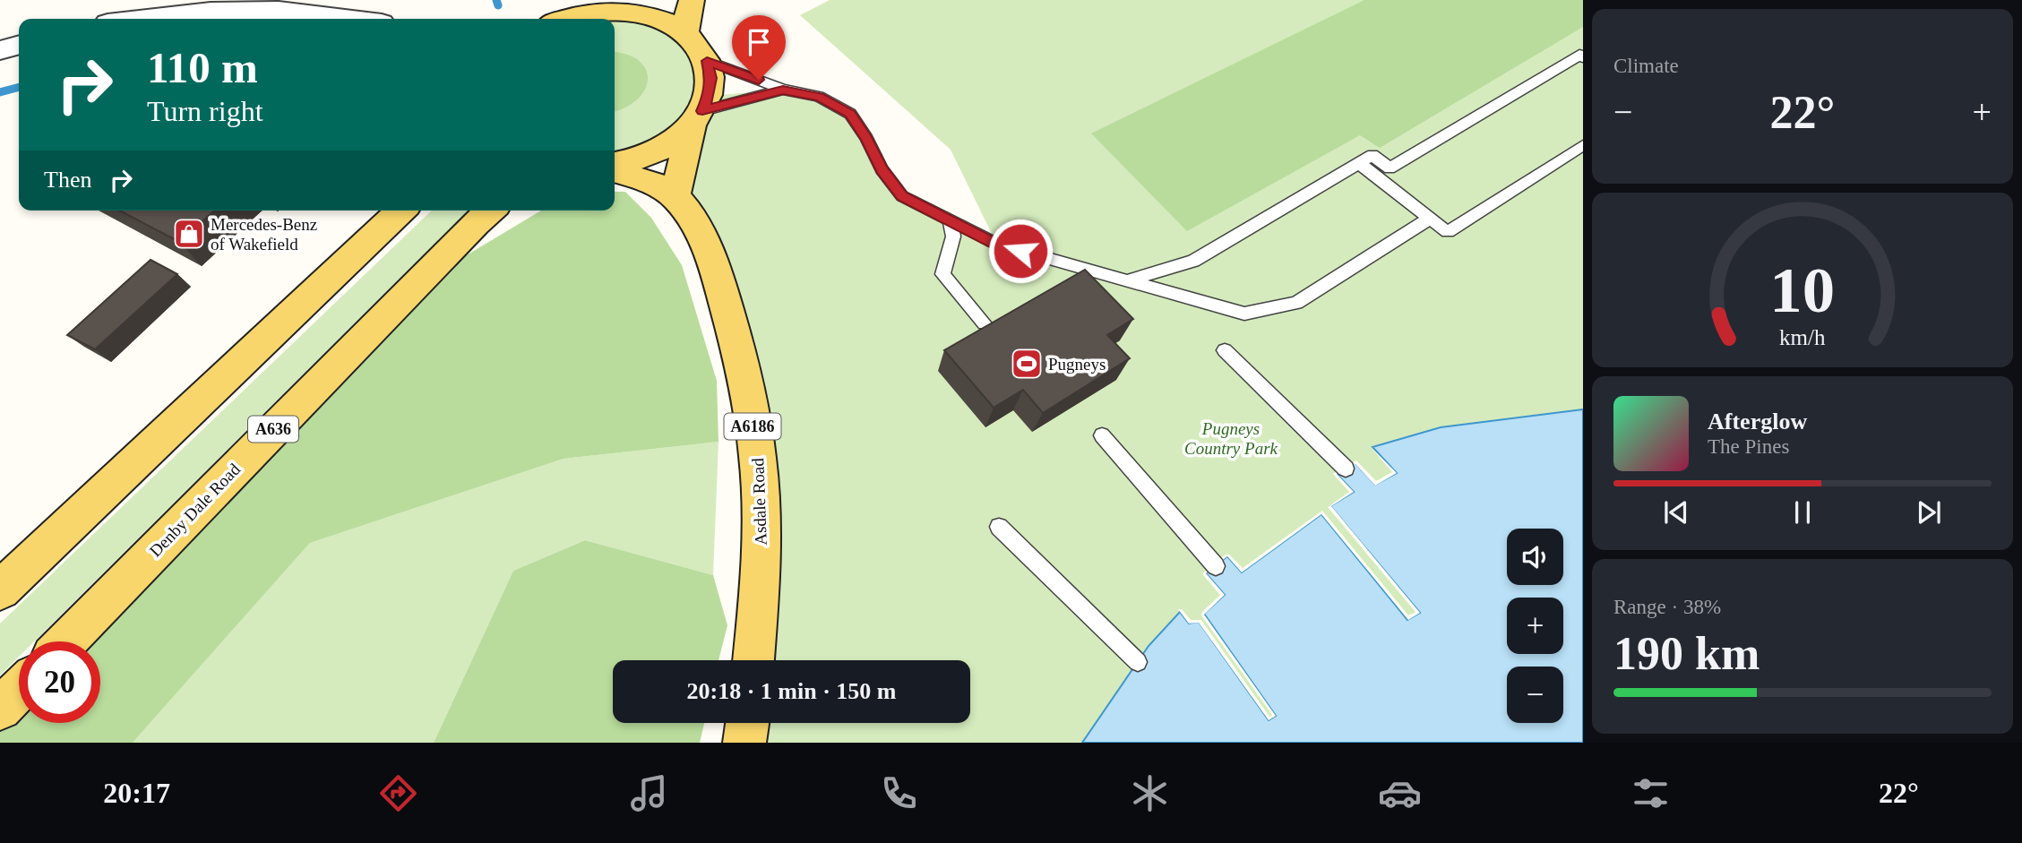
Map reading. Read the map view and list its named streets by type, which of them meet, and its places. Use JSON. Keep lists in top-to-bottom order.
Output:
{
  "streets": {
    "main road": [
      "A6186",
      "A636",
      "Asdale Road",
      "Denby Dale Road"
    ]
  },
  "parks": ["Pugneys Country Park"],
  "places": {
    "shop": ["Mercedes-Benz of Wakefield"],
    "sports": ["Pugneys"]
  },
  "page": {
    "tile": [
      "Climate",
      ["Range · 38%", "190 km"]
    ],
    "turn": ["110 m", "Turn right"],
    "heat": ["−", "22°", "+"],
    "then": "Then",
    "song": ["Afterglow", "The Pines"],
    "map_buttons": ["+", "−"],
    "limit": "20",
    "trip": "20:18 · 1 min · 150 m",
    "tabs": ["20:17", "22°"],
    "gauge": ["10", "km/h"]
  }
}
